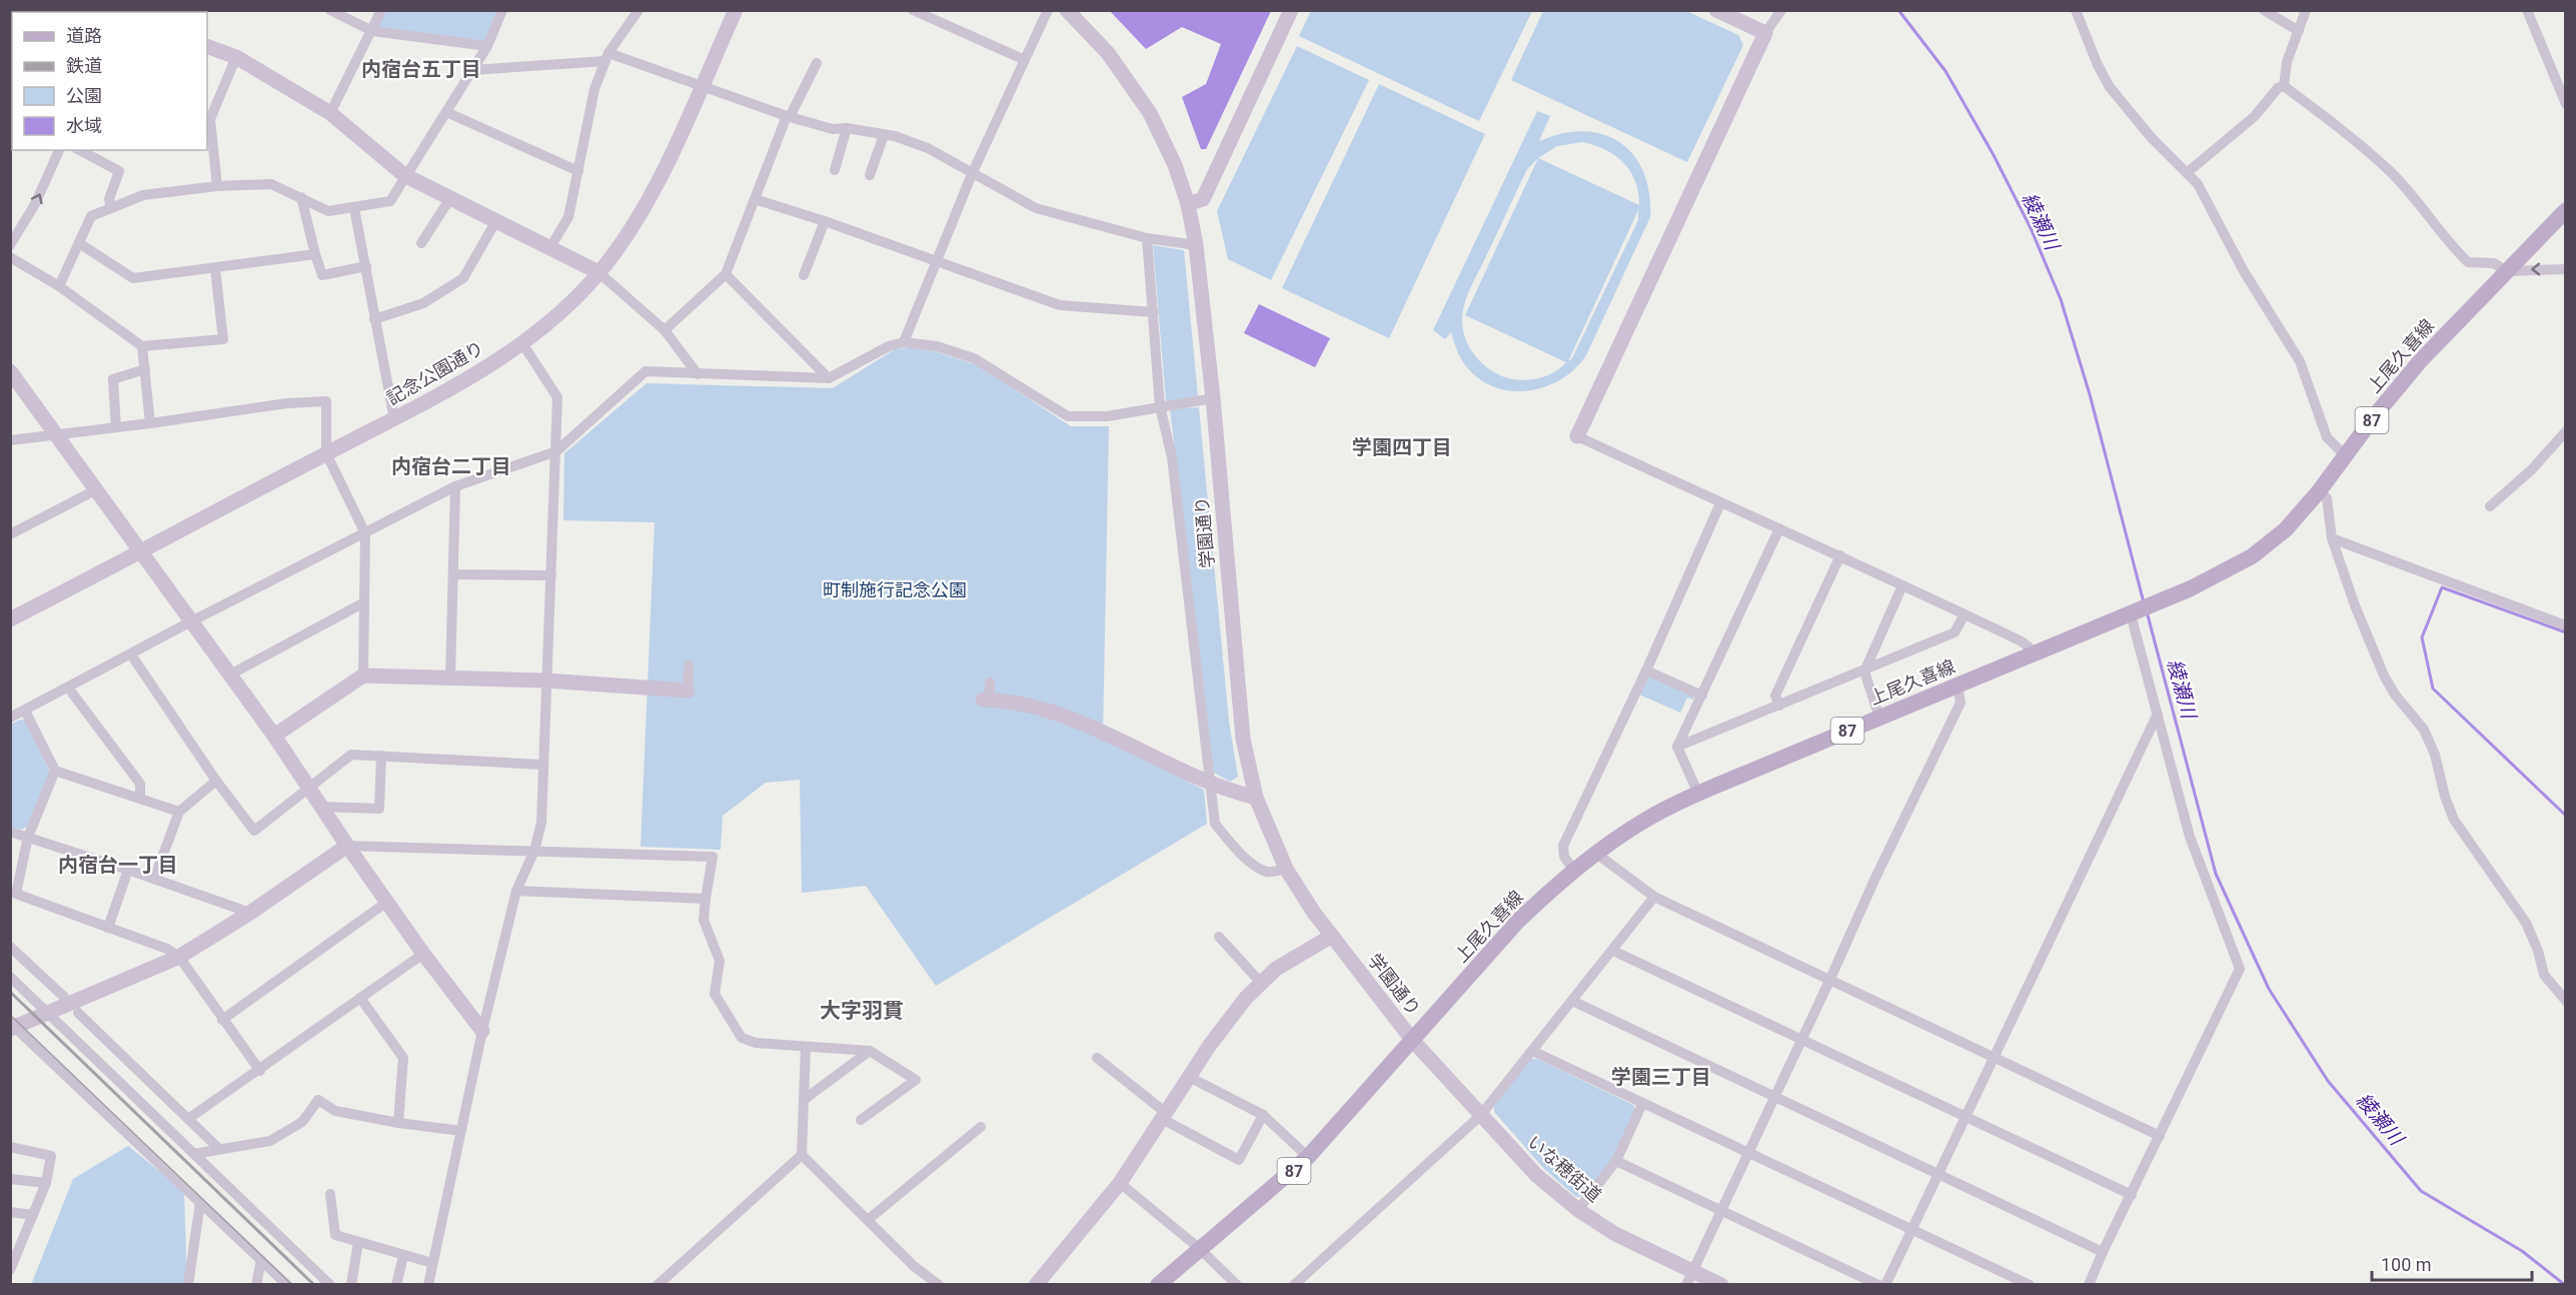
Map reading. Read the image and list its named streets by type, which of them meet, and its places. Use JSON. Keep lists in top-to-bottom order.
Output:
{
  "streets": {
    "main road": ["上尾久喜線", "87"],
    "street": ["記念公園通り", "学園通り", "いな穂街道"]
  },
  "crossings": [
    ["上尾久喜線", "学園通り"],
    ["上尾久喜線", "いな穂街道"],
    ["学園通り", "いな穂街道"]
  ],
  "districts": [
    "内宿台五丁目",
    "学園四丁目",
    "内宿台二丁目",
    "内宿台一丁目",
    "大字羽貫",
    "学園三丁目"
  ],
  "water": ["綾瀬川"],
  "parks": ["町制施行記念公園"],
  "legend": [
    "道路",
    "鉄道",
    "公園",
    "水域"
  ],
  "scale_bar": "100 m"
}
